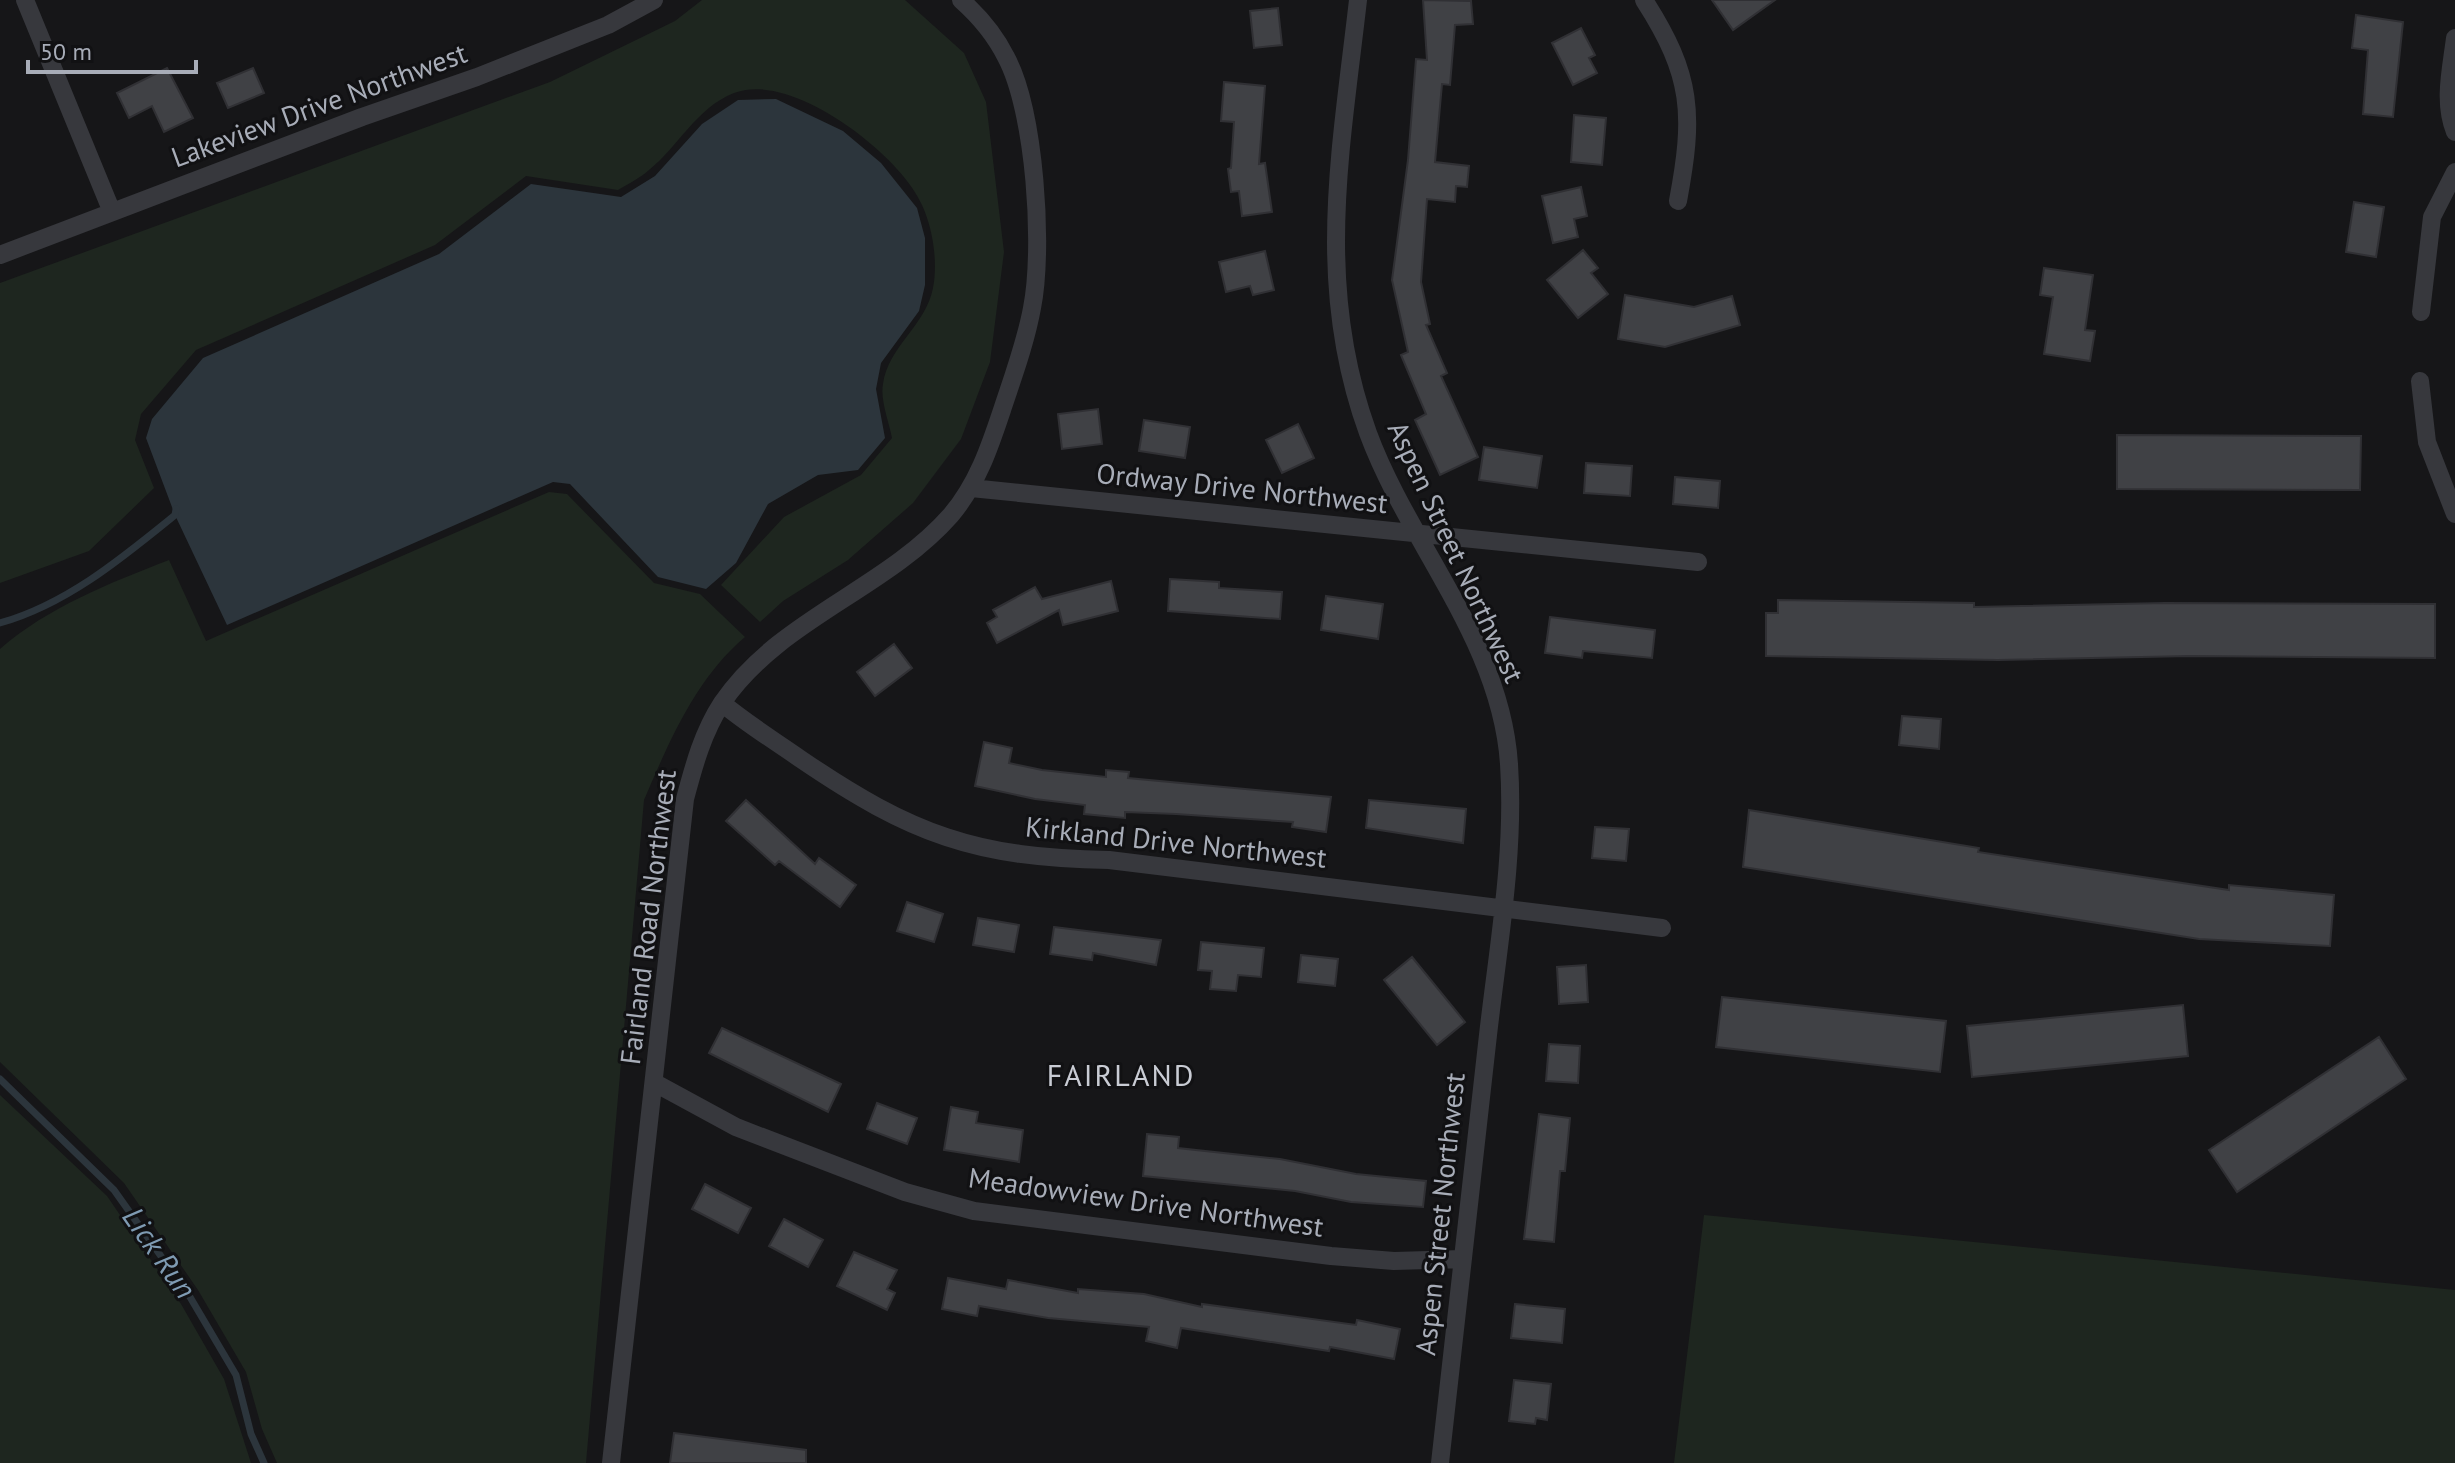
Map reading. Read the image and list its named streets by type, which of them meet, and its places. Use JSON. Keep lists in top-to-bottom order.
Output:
{
  "streets": {
    "street": [
      "Lakeview Drive Northwest",
      "Ordway Drive Northwest",
      "Aspen Street Northwest",
      "Kirkland Drive Northwest",
      "Fairland Road Northwest",
      "Meadowview Drive Northwest"
    ]
  },
  "crossings": [
    ["Ordway Drive Northwest", "Aspen Street Northwest"],
    ["Ordway Drive Northwest", "Fairland Road Northwest"],
    ["Aspen Street Northwest", "Kirkland Drive Northwest"],
    ["Aspen Street Northwest", "Meadowview Drive Northwest"],
    ["Kirkland Drive Northwest", "Fairland Road Northwest"],
    ["Fairland Road Northwest", "Meadowview Drive Northwest"]
  ],
  "districts": ["FAIRLAND"],
  "water": ["Lick Run"],
  "scale_bar": "50 m"
}
